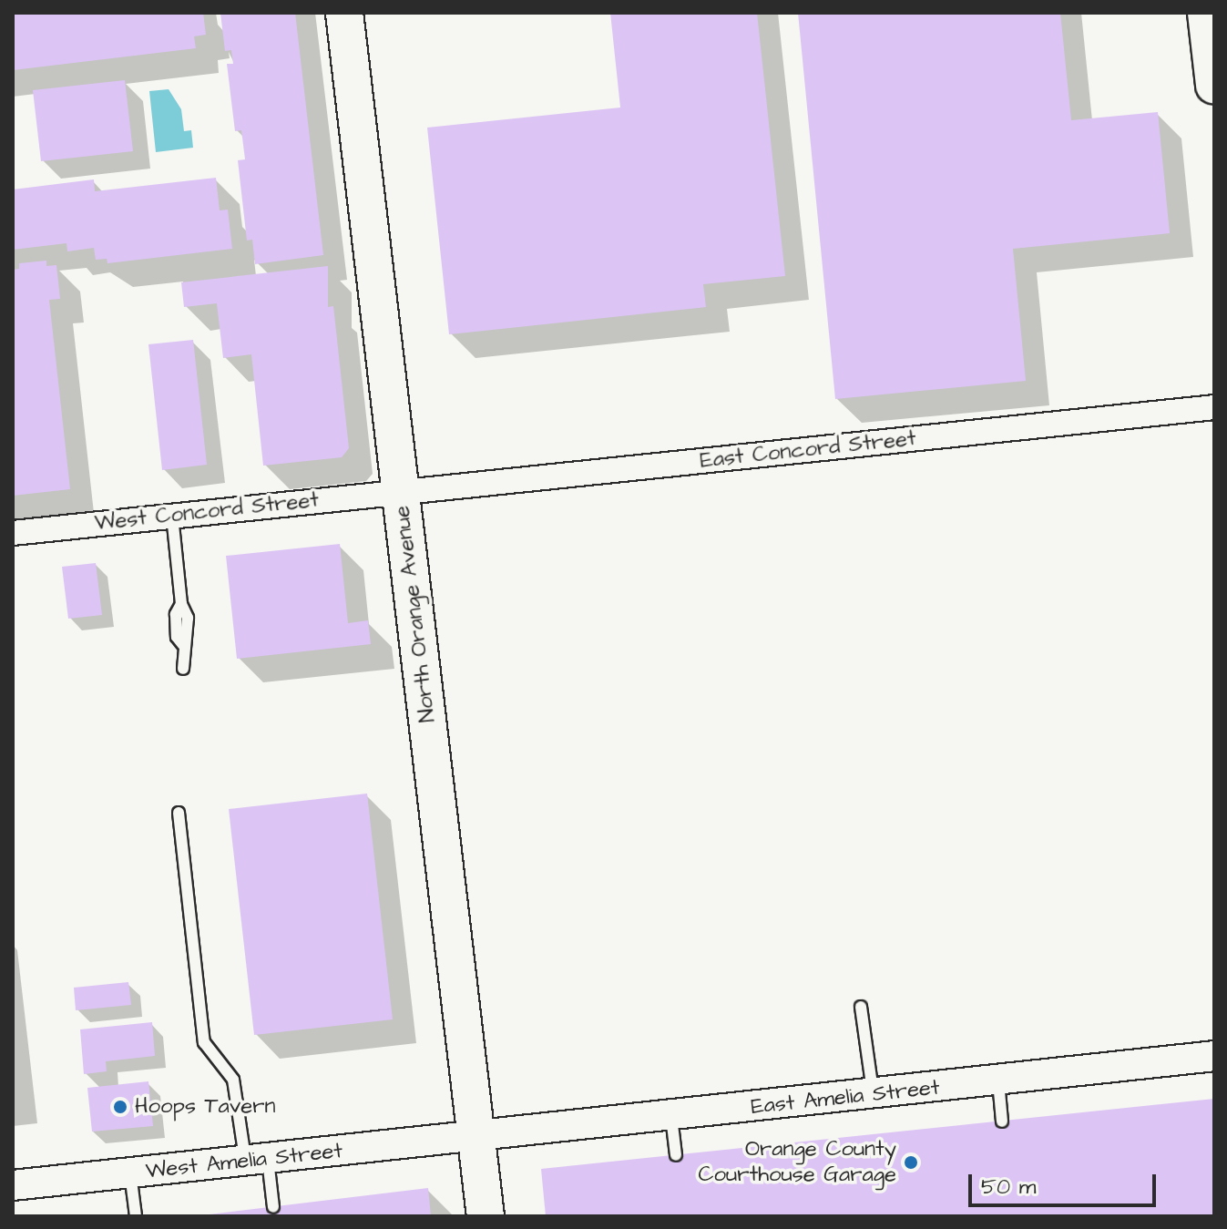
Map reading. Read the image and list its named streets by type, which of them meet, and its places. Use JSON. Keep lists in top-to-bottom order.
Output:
{
  "streets": {
    "main road": ["North Orange Avenue"],
    "street": [
      "East Concord Street",
      "West Concord Street",
      "East Amelia Street",
      "West Amelia Street"
    ]
  },
  "crossings": [
    ["East Concord Street", "West Concord Street"],
    ["East Concord Street", "North Orange Avenue"],
    ["West Concord Street", "North Orange Avenue"],
    ["North Orange Avenue", "East Amelia Street"],
    ["North Orange Avenue", "West Amelia Street"],
    ["East Amelia Street", "West Amelia Street"]
  ],
  "places": ["Hoops Tavern", "Orange County Courthouse Garage"],
  "scale_bar": "50 m"
}
